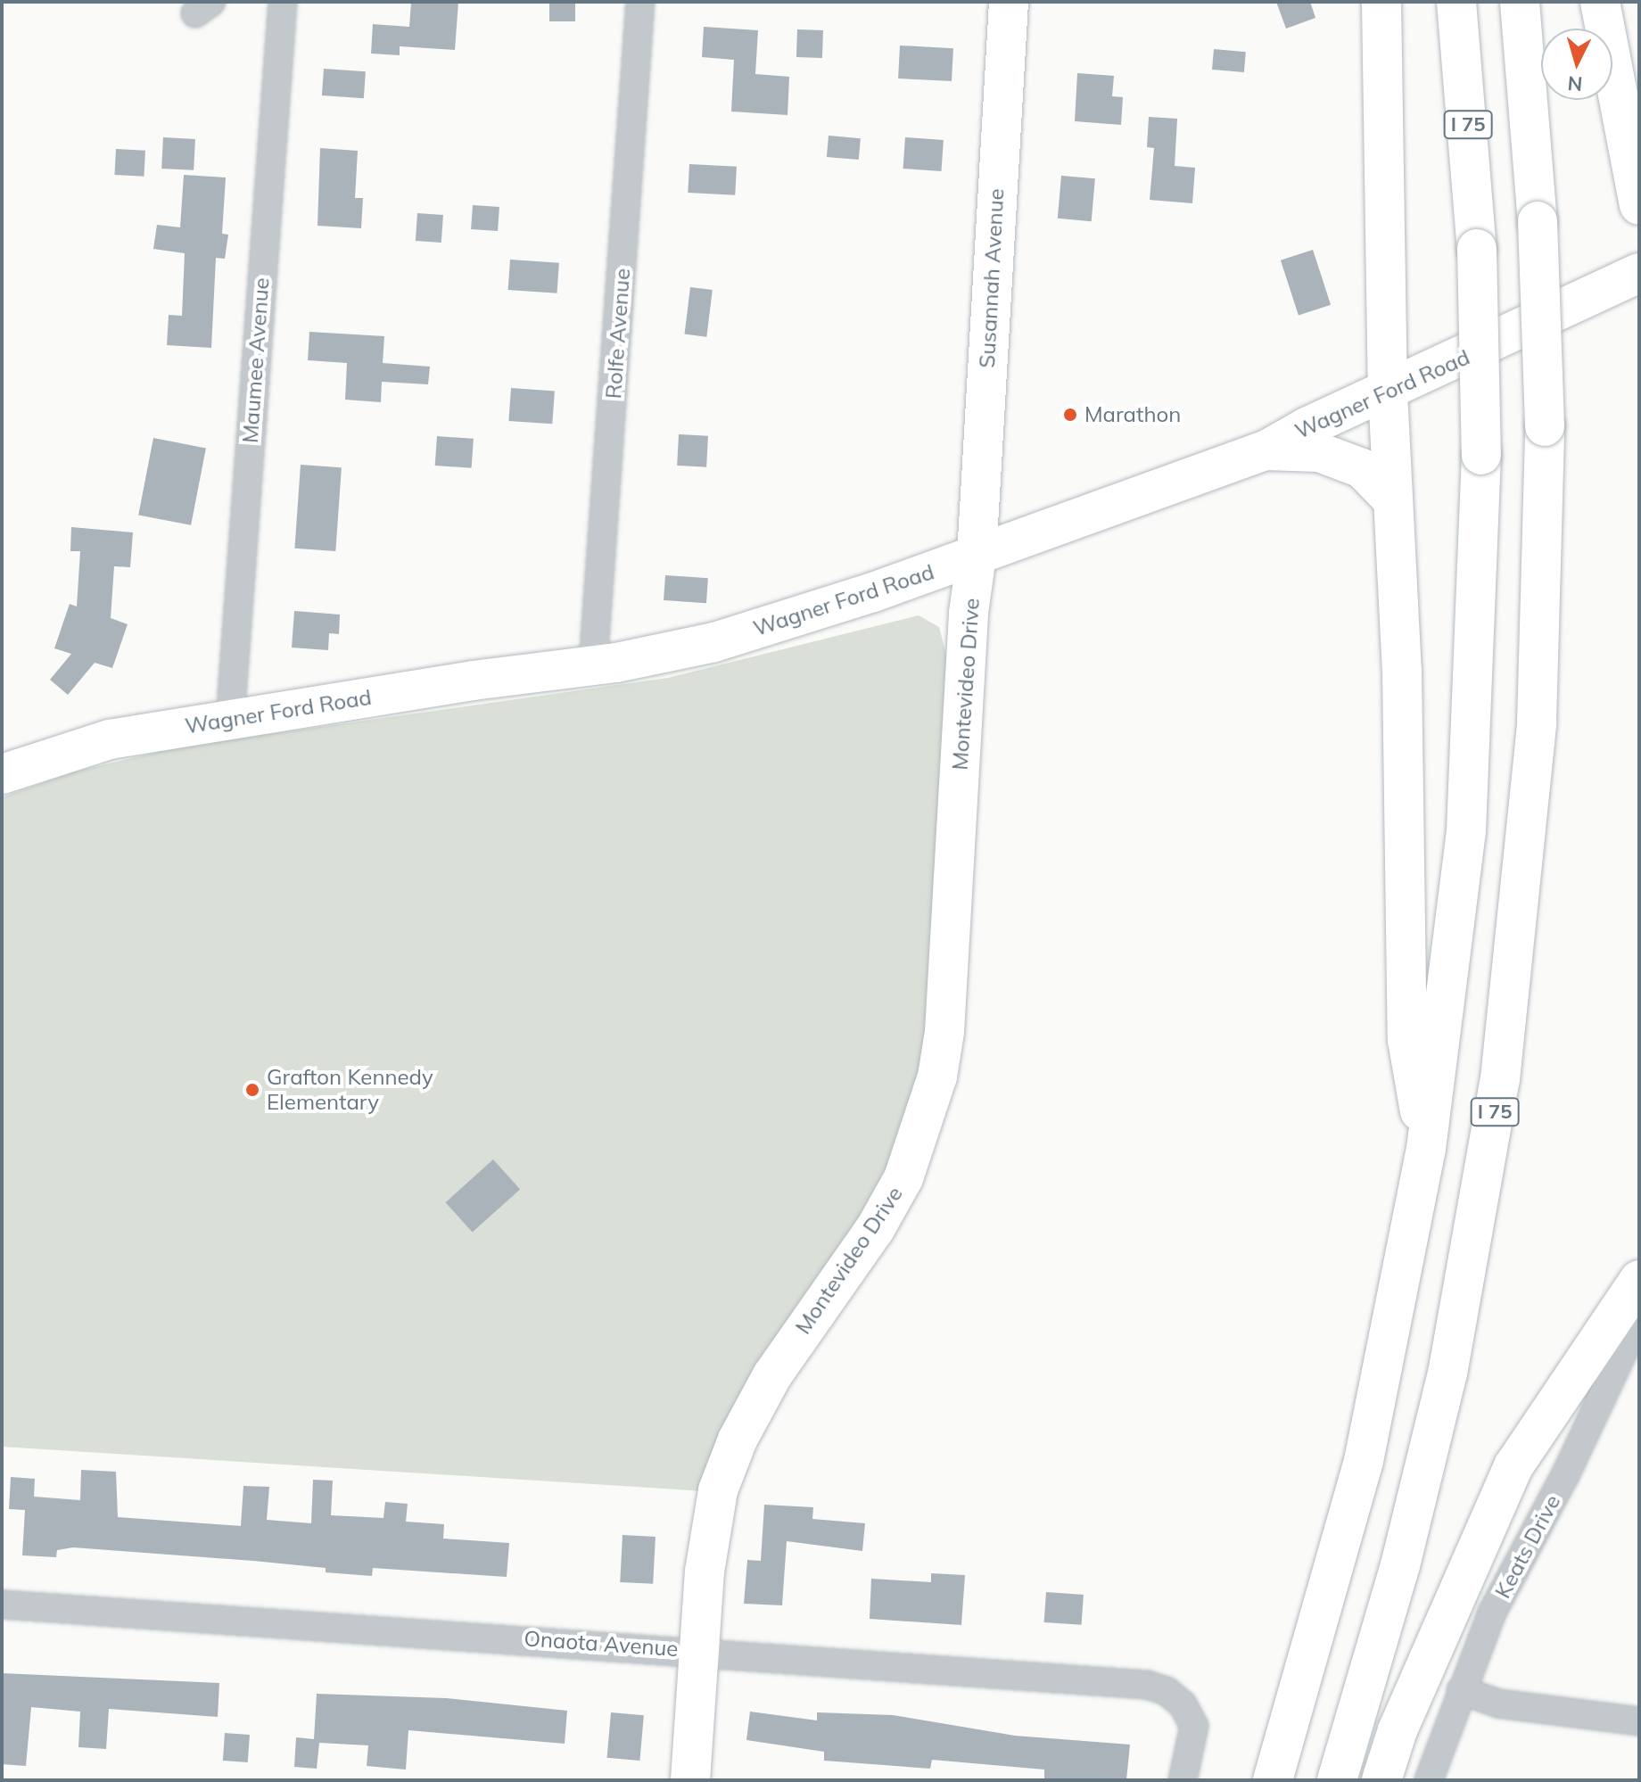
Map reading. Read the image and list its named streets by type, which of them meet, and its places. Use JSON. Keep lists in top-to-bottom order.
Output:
{
  "streets": {
    "main road": [
      "I 75",
      "Susannah Avenue",
      "Wagner Ford Road",
      "Montevideo Drive"
    ],
    "street": [
      "Rolfe Avenue",
      "Maumee Avenue",
      "Keats Drive",
      "Onaota Avenue"
    ]
  },
  "crossings": [
    ["Susannah Avenue", "Wagner Ford Road"],
    ["Susannah Avenue", "Montevideo Drive"],
    ["Rolfe Avenue", "Wagner Ford Road"],
    ["Maumee Avenue", "Wagner Ford Road"],
    ["Wagner Ford Road", "Montevideo Drive"],
    ["Montevideo Drive", "Onaota Avenue"]
  ],
  "places": ["Marathon", "Grafton Kennedy Elementary"],
  "north": "bottom"
}
